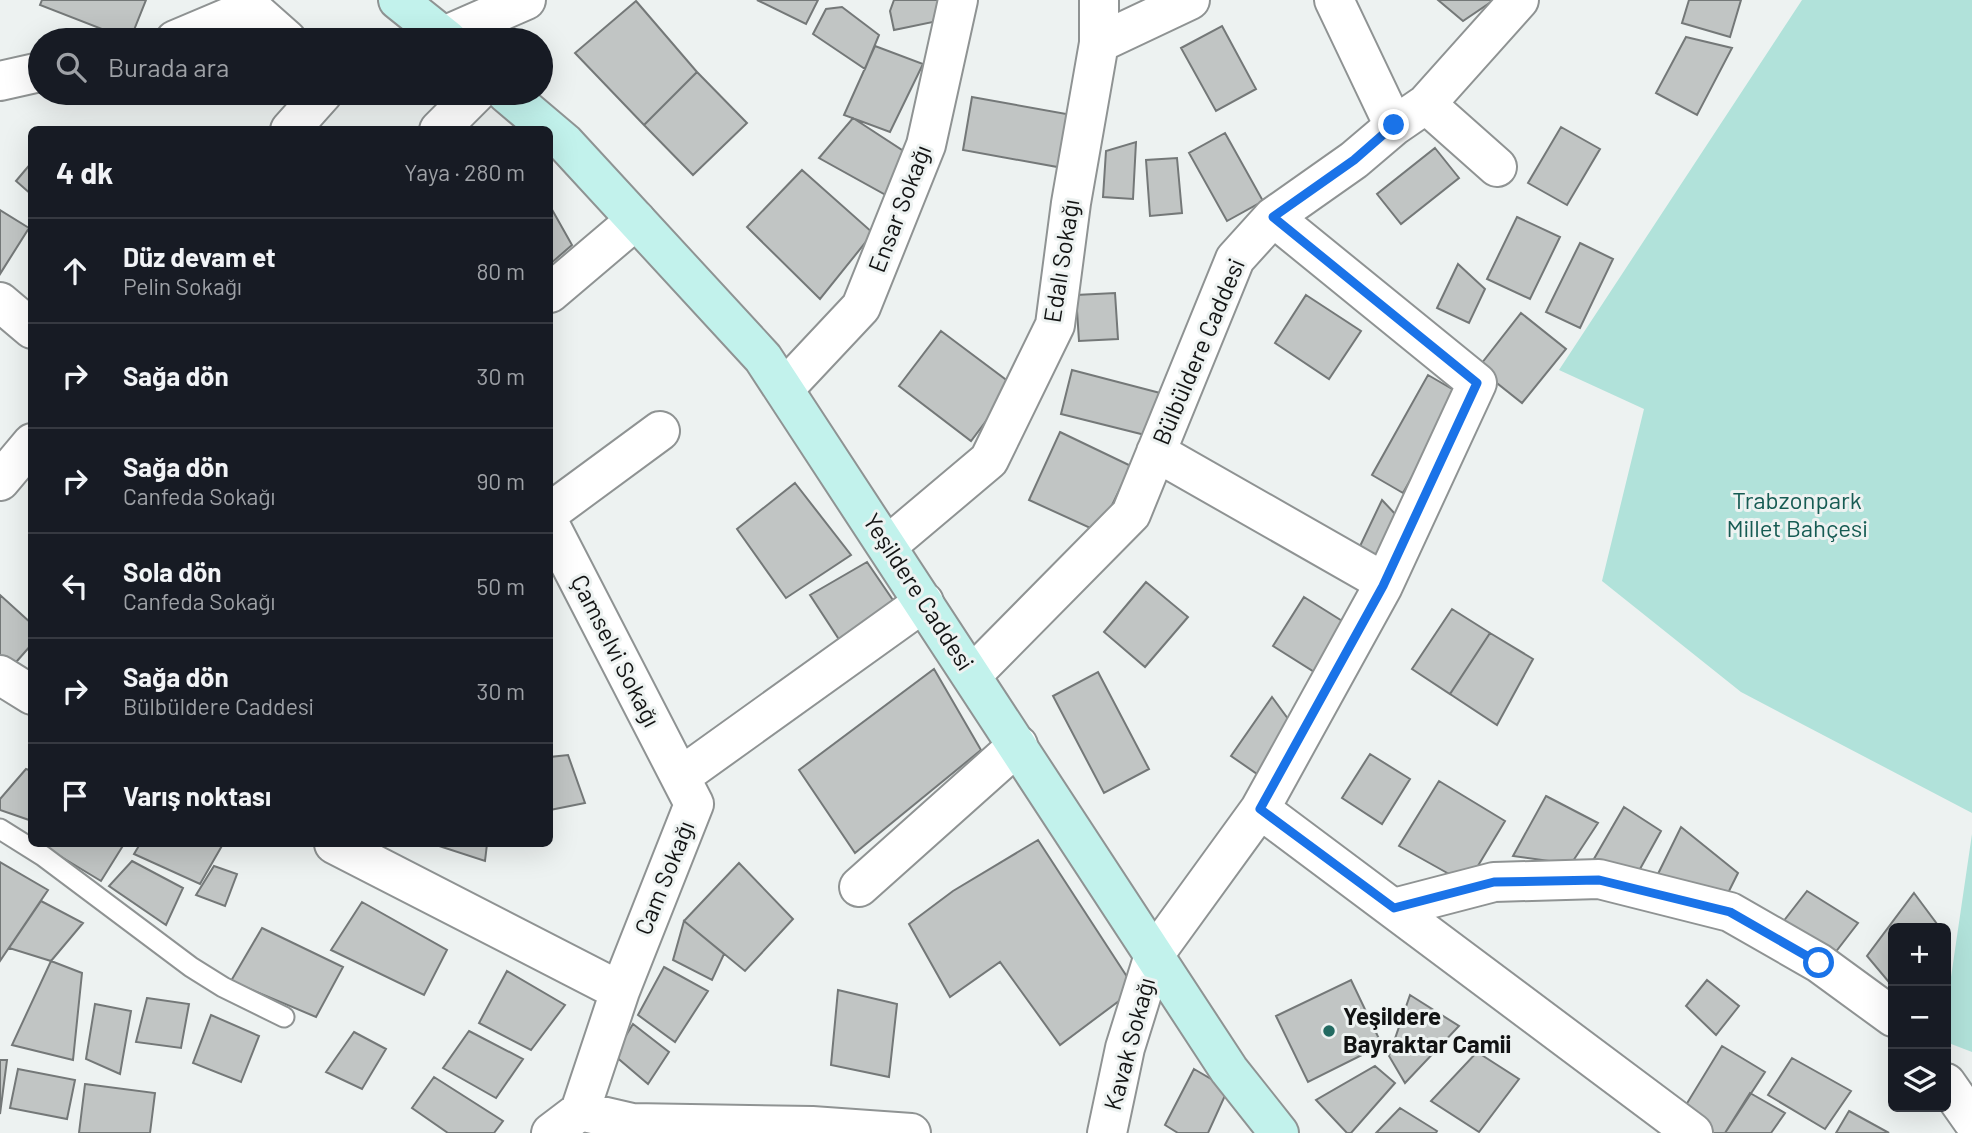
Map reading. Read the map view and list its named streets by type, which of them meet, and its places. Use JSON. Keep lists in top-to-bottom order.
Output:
{
  "streets": {
    "street": [
      "Ensar Sokağı",
      "Edalı Sokağı",
      "Bülbüldere Caddesi",
      "Yeşildere Caddesi",
      "Çamselvi Sokağı",
      "Cam Sokağı",
      "Kavak Sokağı"
    ]
  },
  "crossings": [
    ["Ensar Sokağı", "Yeşildere Caddesi"],
    ["Edalı Sokağı", "Yeşildere Caddesi"],
    ["Bülbüldere Caddesi", "Yeşildere Caddesi"],
    ["Bülbüldere Caddesi", "Kavak Sokağı"],
    ["Yeşildere Caddesi", "Kavak Sokağı"],
    ["Çamselvi Sokağı", "Cam Sokağı"]
  ],
  "parks": ["Trabzonpark Millet Bahçesi"],
  "places": ["Yeşildere Bayraktar Camii"],
  "page": {
    "search": "Burada ara",
    "heading": ["4 dk", "Yaya · 280 m"],
    "list": [
      ["Düz devam et", "Pelin Sokağı", "80 m"],
      ["Sağa dön", "30 m"],
      ["Sağa dön", "Canfeda Sokağı", "90 m"],
      ["Sola dön", "Canfeda Sokağı", "50 m"],
      ["Sağa dön", "Bülbüldere Caddesi", "30 m"],
      "Varış noktası"
    ],
    "map_buttons": ["+", "−"]
  }
}
